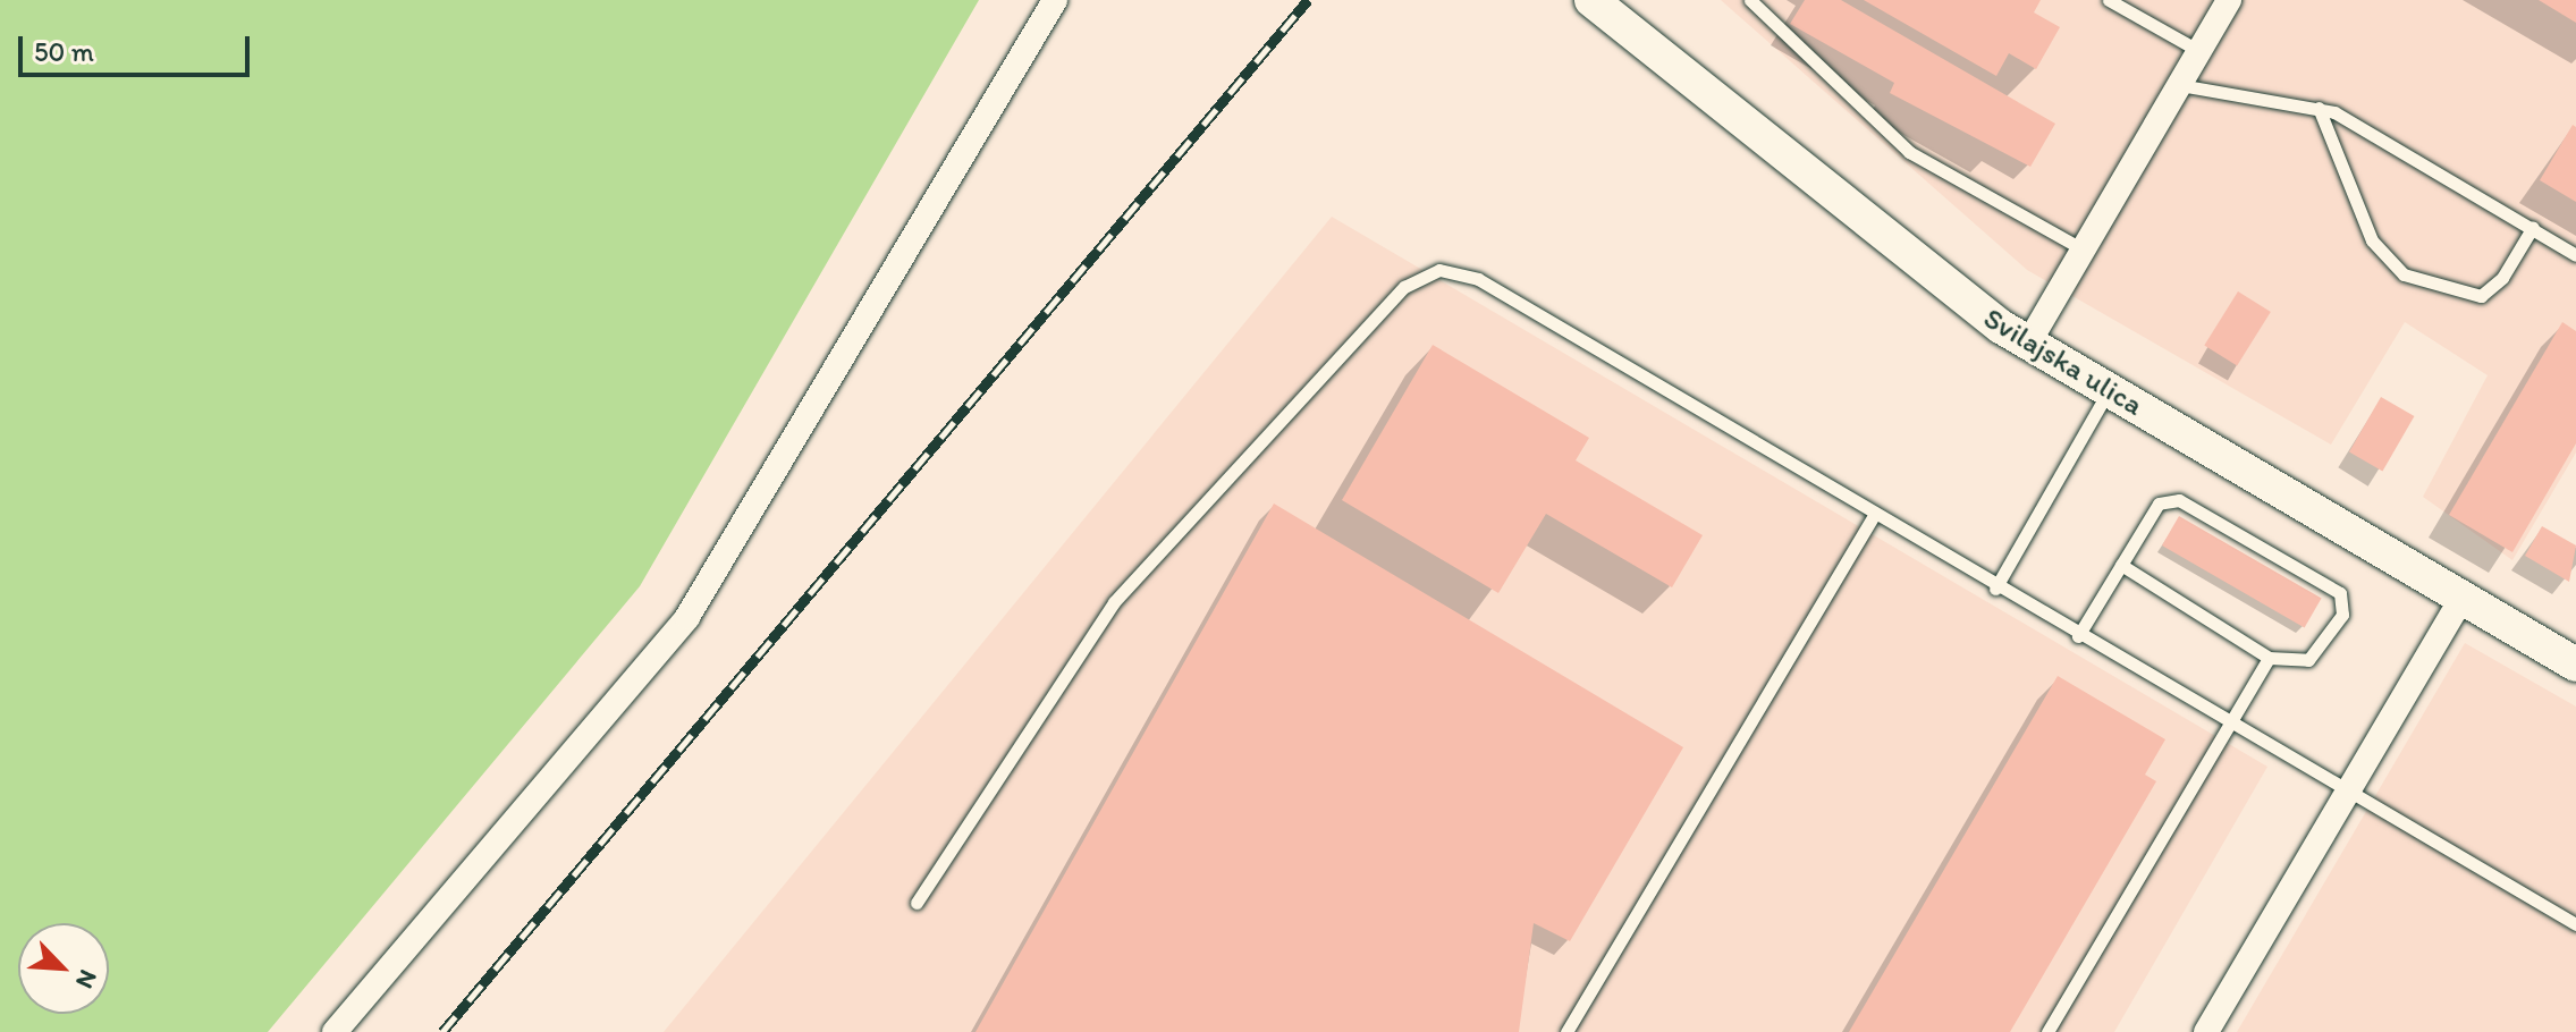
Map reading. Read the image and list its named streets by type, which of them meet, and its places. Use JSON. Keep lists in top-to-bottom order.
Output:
{
  "streets": {
    "main road": ["Svilajska ulica"]
  },
  "scale_bar": "50 m",
  "north": "bottom right"
}
